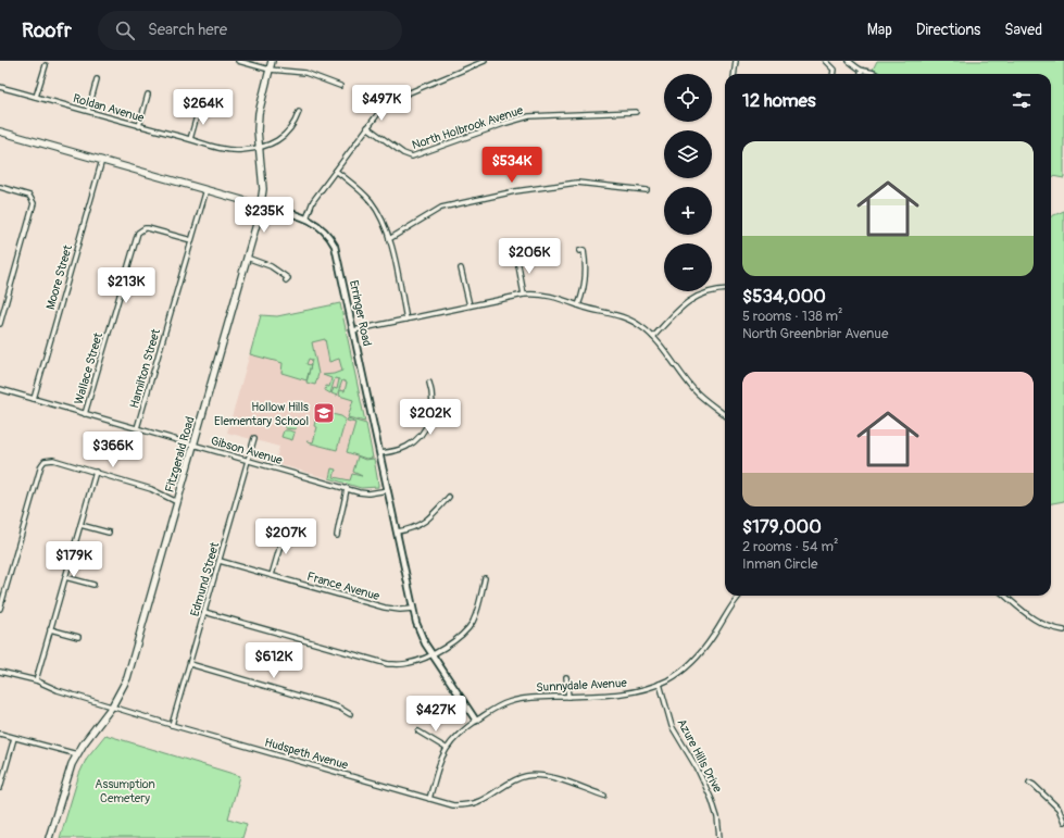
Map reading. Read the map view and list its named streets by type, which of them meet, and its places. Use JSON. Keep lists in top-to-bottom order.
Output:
{
  "streets": {
    "main road": ["Erringer Road", "Fitzgerald Road"],
    "street": [
      "Roldan Avenue",
      "North Holbrook Avenue",
      "Moore Street",
      "Wallace Street",
      "Hamilton Street",
      "Gibson Avenue",
      "Edmund Street",
      "France Avenue",
      "Sunnydale Avenue",
      "Hudspeth Avenue",
      "Azure Hills Drive"
    ]
  },
  "crossings": [
    ["Roldan Avenue", "Fitzgerald Road"],
    ["Moore Street", "Erringer Road"],
    ["Moore Street", "Gibson Avenue"],
    ["Erringer Road", "Hamilton Street"],
    ["Erringer Road", "Gibson Avenue"],
    ["Erringer Road", "Fitzgerald Road"],
    ["Erringer Road", "France Avenue"],
    ["Erringer Road", "Sunnydale Avenue"],
    ["Wallace Street", "Hamilton Street"],
    ["Wallace Street", "Gibson Avenue"],
    ["Hamilton Street", "Gibson Avenue"],
    ["Gibson Avenue", "Fitzgerald Road"],
    ["Gibson Avenue", "Edmund Street"],
    ["Fitzgerald Road", "Hudspeth Avenue"],
    ["Edmund Street", "France Avenue"],
    ["Edmund Street", "Hudspeth Avenue"],
    ["Sunnydale Avenue", "Hudspeth Avenue"],
    ["Sunnydale Avenue", "Azure Hills Drive"]
  ],
  "parks": ["Assumption Cemetery"],
  "places": {
    "school or university": ["Hollow Hills Elementary School"]
  },
  "page": {
    "header": "Roofr",
    "search": "Search here",
    "nav": ["Map", "Directions", "Saved"],
    "map_buttons": ["+", "−"],
    "heading": "12 homes",
    "price": [
      "$497K",
      "$264K",
      "$534K",
      "$235K",
      "$206K",
      "$213K",
      "$202K",
      "$366K",
      "$207K",
      "$179K",
      "$612K",
      "$427K"
    ],
    "list": [
      {
        "name": "$534,000",
        "note": "5 rooms · 138 m² · North Greenbriar Avenue"
      },
      {
        "name": "$179,000",
        "note": "2 rooms · 54 m² · Inman Circle"
      }
    ]
  }
}
